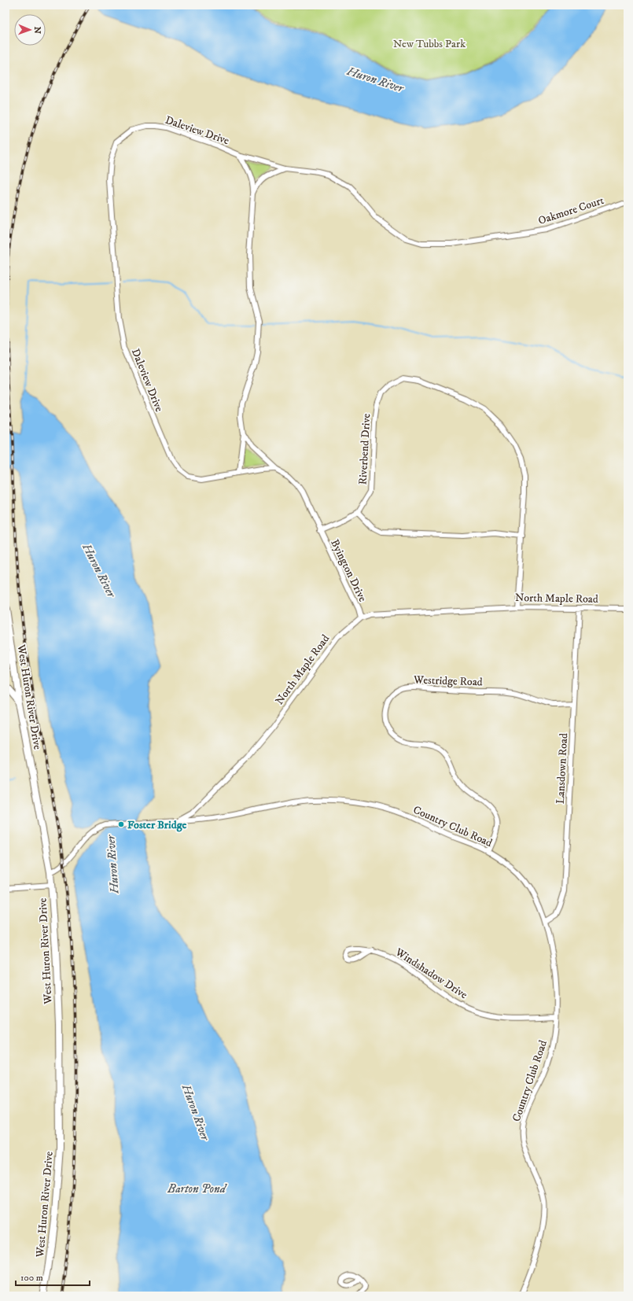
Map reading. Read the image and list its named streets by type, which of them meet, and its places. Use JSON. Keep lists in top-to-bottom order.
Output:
{
  "streets": {
    "street": [
      "Daleview Drive",
      "Oakmore Court",
      "Riverbend Drive",
      "Byington Drive",
      "North Maple Road",
      "Westridge Road",
      "West Huron River Drive",
      "Lansdown Road",
      "Country Club Road",
      "Windshadow Drive"
    ]
  },
  "crossings": [
    ["Daleview Drive", "Oakmore Court"],
    ["Daleview Drive", "Byington Drive"],
    ["Riverbend Drive", "Byington Drive"],
    ["Riverbend Drive", "North Maple Road"],
    ["Byington Drive", "North Maple Road"],
    ["North Maple Road", "West Huron River Drive"],
    ["North Maple Road", "Lansdown Road"],
    ["North Maple Road", "Country Club Road"],
    ["Westridge Road", "Lansdown Road"],
    ["Westridge Road", "Country Club Road"],
    ["Lansdown Road", "Country Club Road"],
    ["Country Club Road", "Windshadow Drive"]
  ],
  "water": ["Huron River", "Barton Pond"],
  "parks": ["New Tubbs Park"],
  "places": ["Foster Bridge"],
  "scale_bar": "100 m",
  "north": "right"
}
